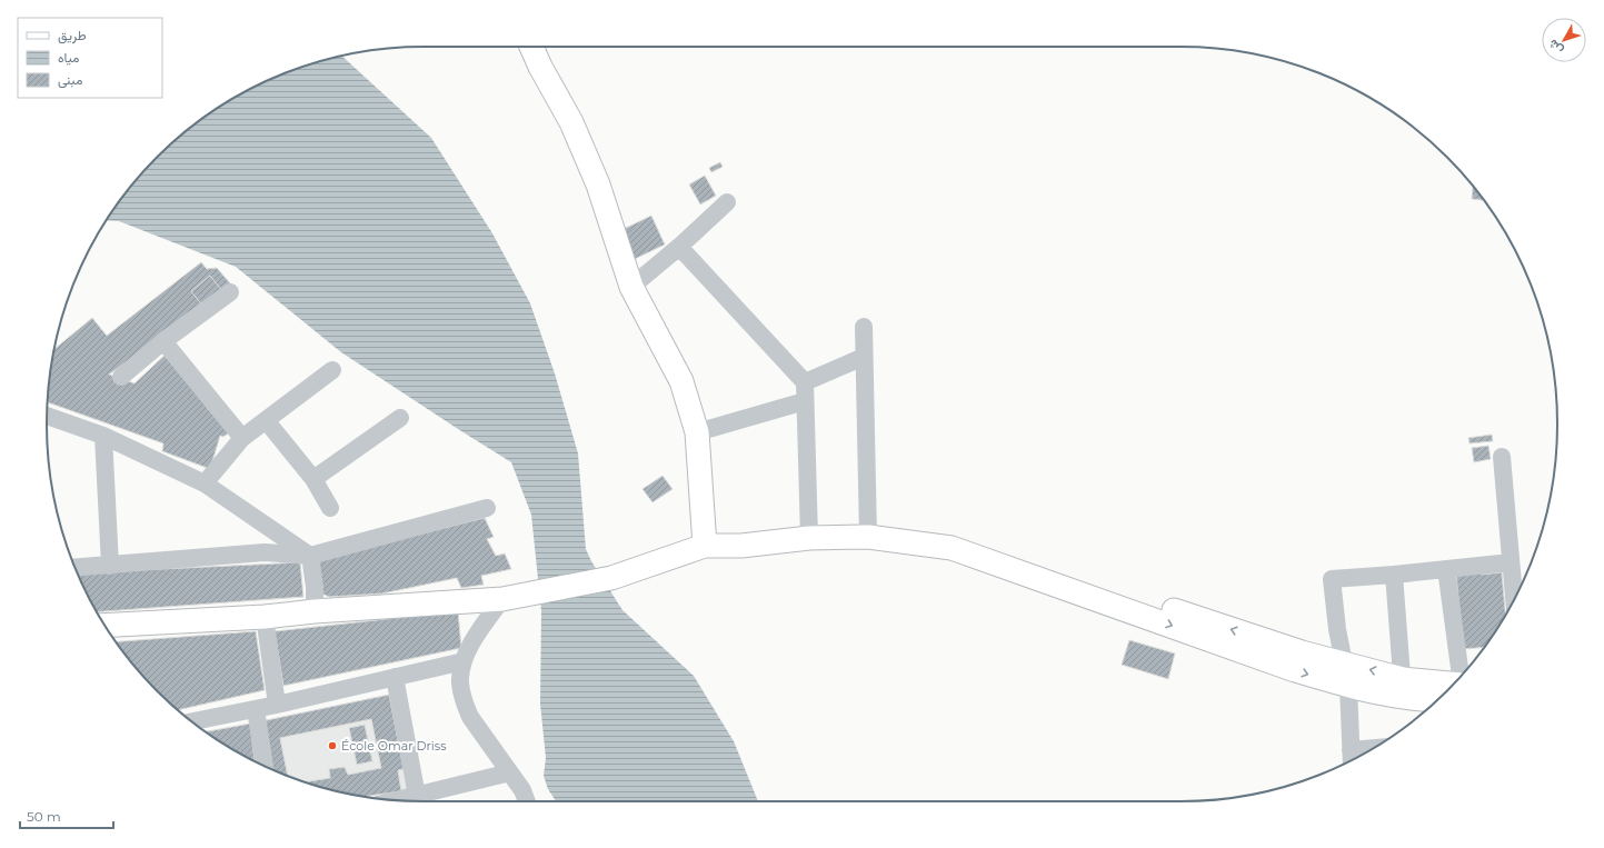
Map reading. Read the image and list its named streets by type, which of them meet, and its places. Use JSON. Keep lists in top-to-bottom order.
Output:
{
  "places": ["École Omar Driss"],
  "legend": ["طريق", "مياه", "مبنى"],
  "scale_bar": "50 m",
  "north": "bottom left"
}
